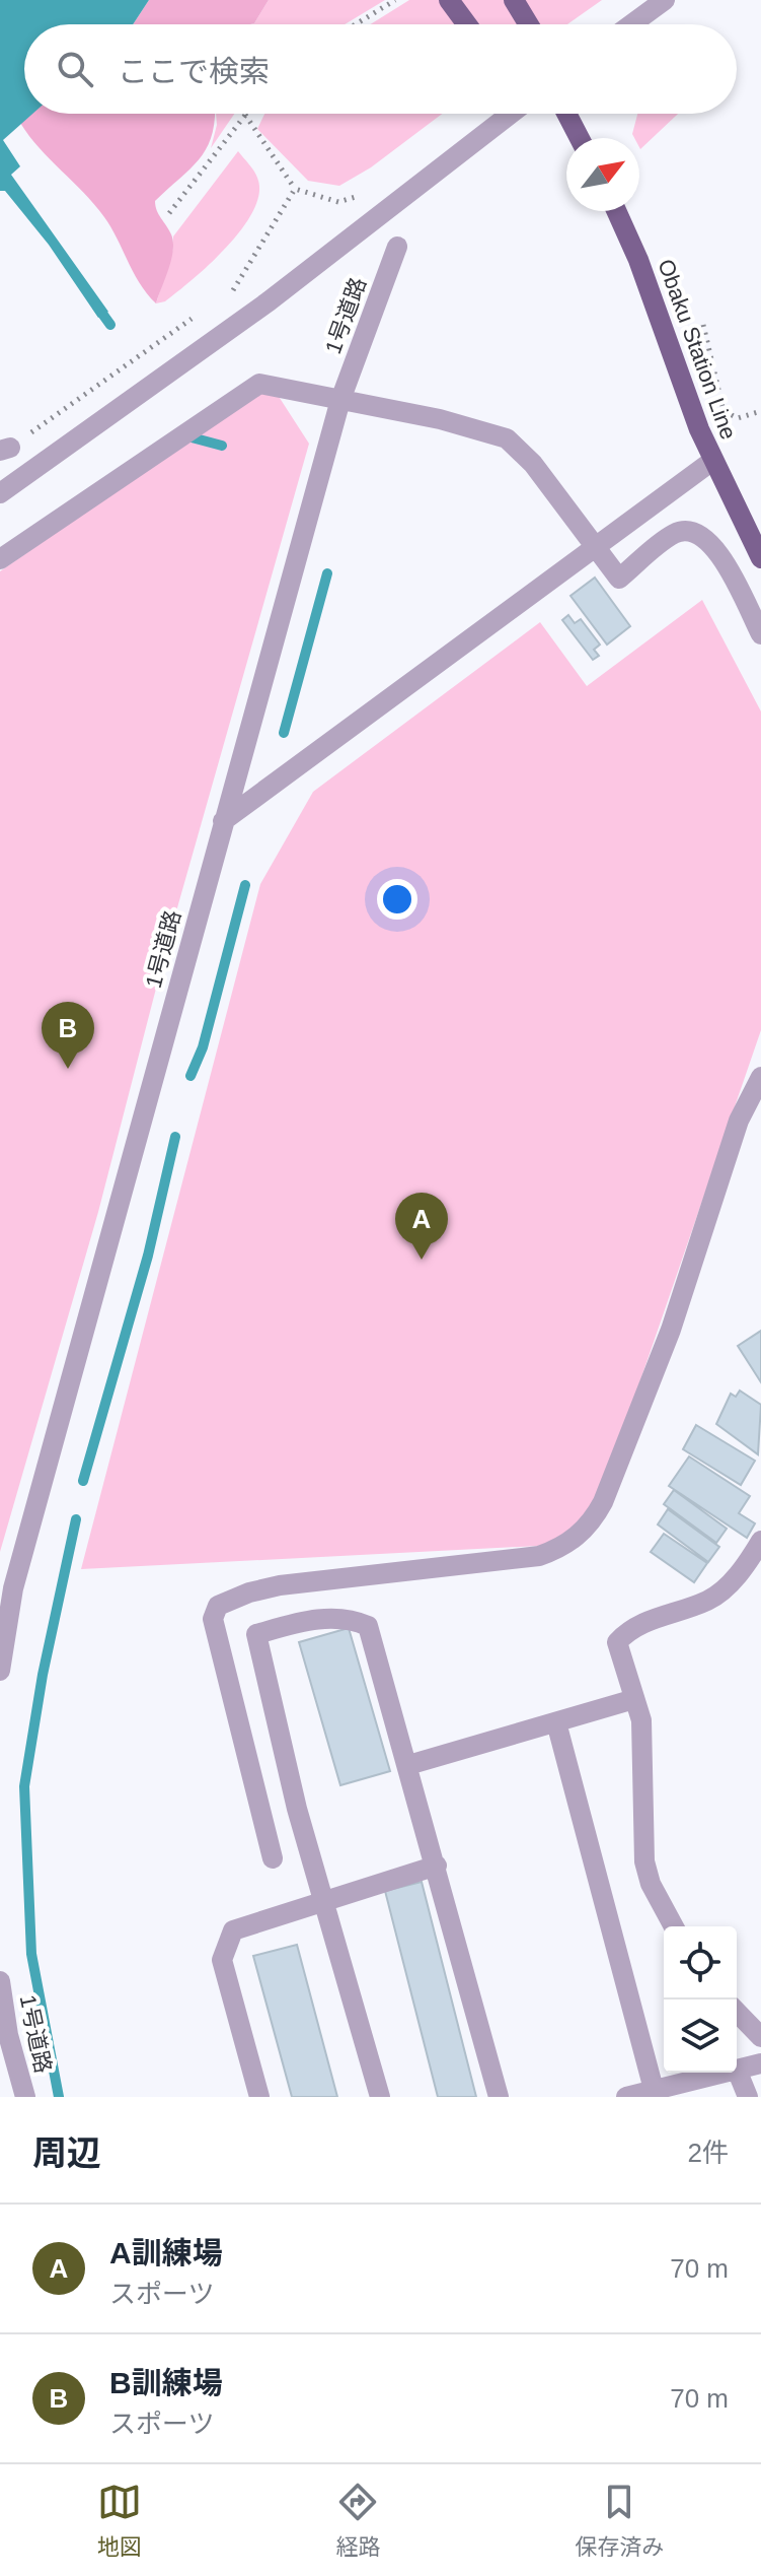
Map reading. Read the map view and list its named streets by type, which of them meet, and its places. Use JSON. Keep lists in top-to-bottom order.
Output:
{
  "streets": {
    "main road": ["Obaku Station Line"],
    "street": ["1号道路"]
  },
  "north": "top right",
  "page": {
    "search": "ここで検索",
    "pins": ["B", "A"],
    "heading": ["周辺", "2件"],
    "list": [
      {
        "mark": "A",
        "name": "A訓練場",
        "note": "スポーツ",
        "value": "70 m"
      },
      {
        "mark": "B",
        "name": "B訓練場",
        "note": "スポーツ",
        "value": "70 m"
      }
    ],
    "nav": ["地図", "経路", "保存済み"]
  }
}
